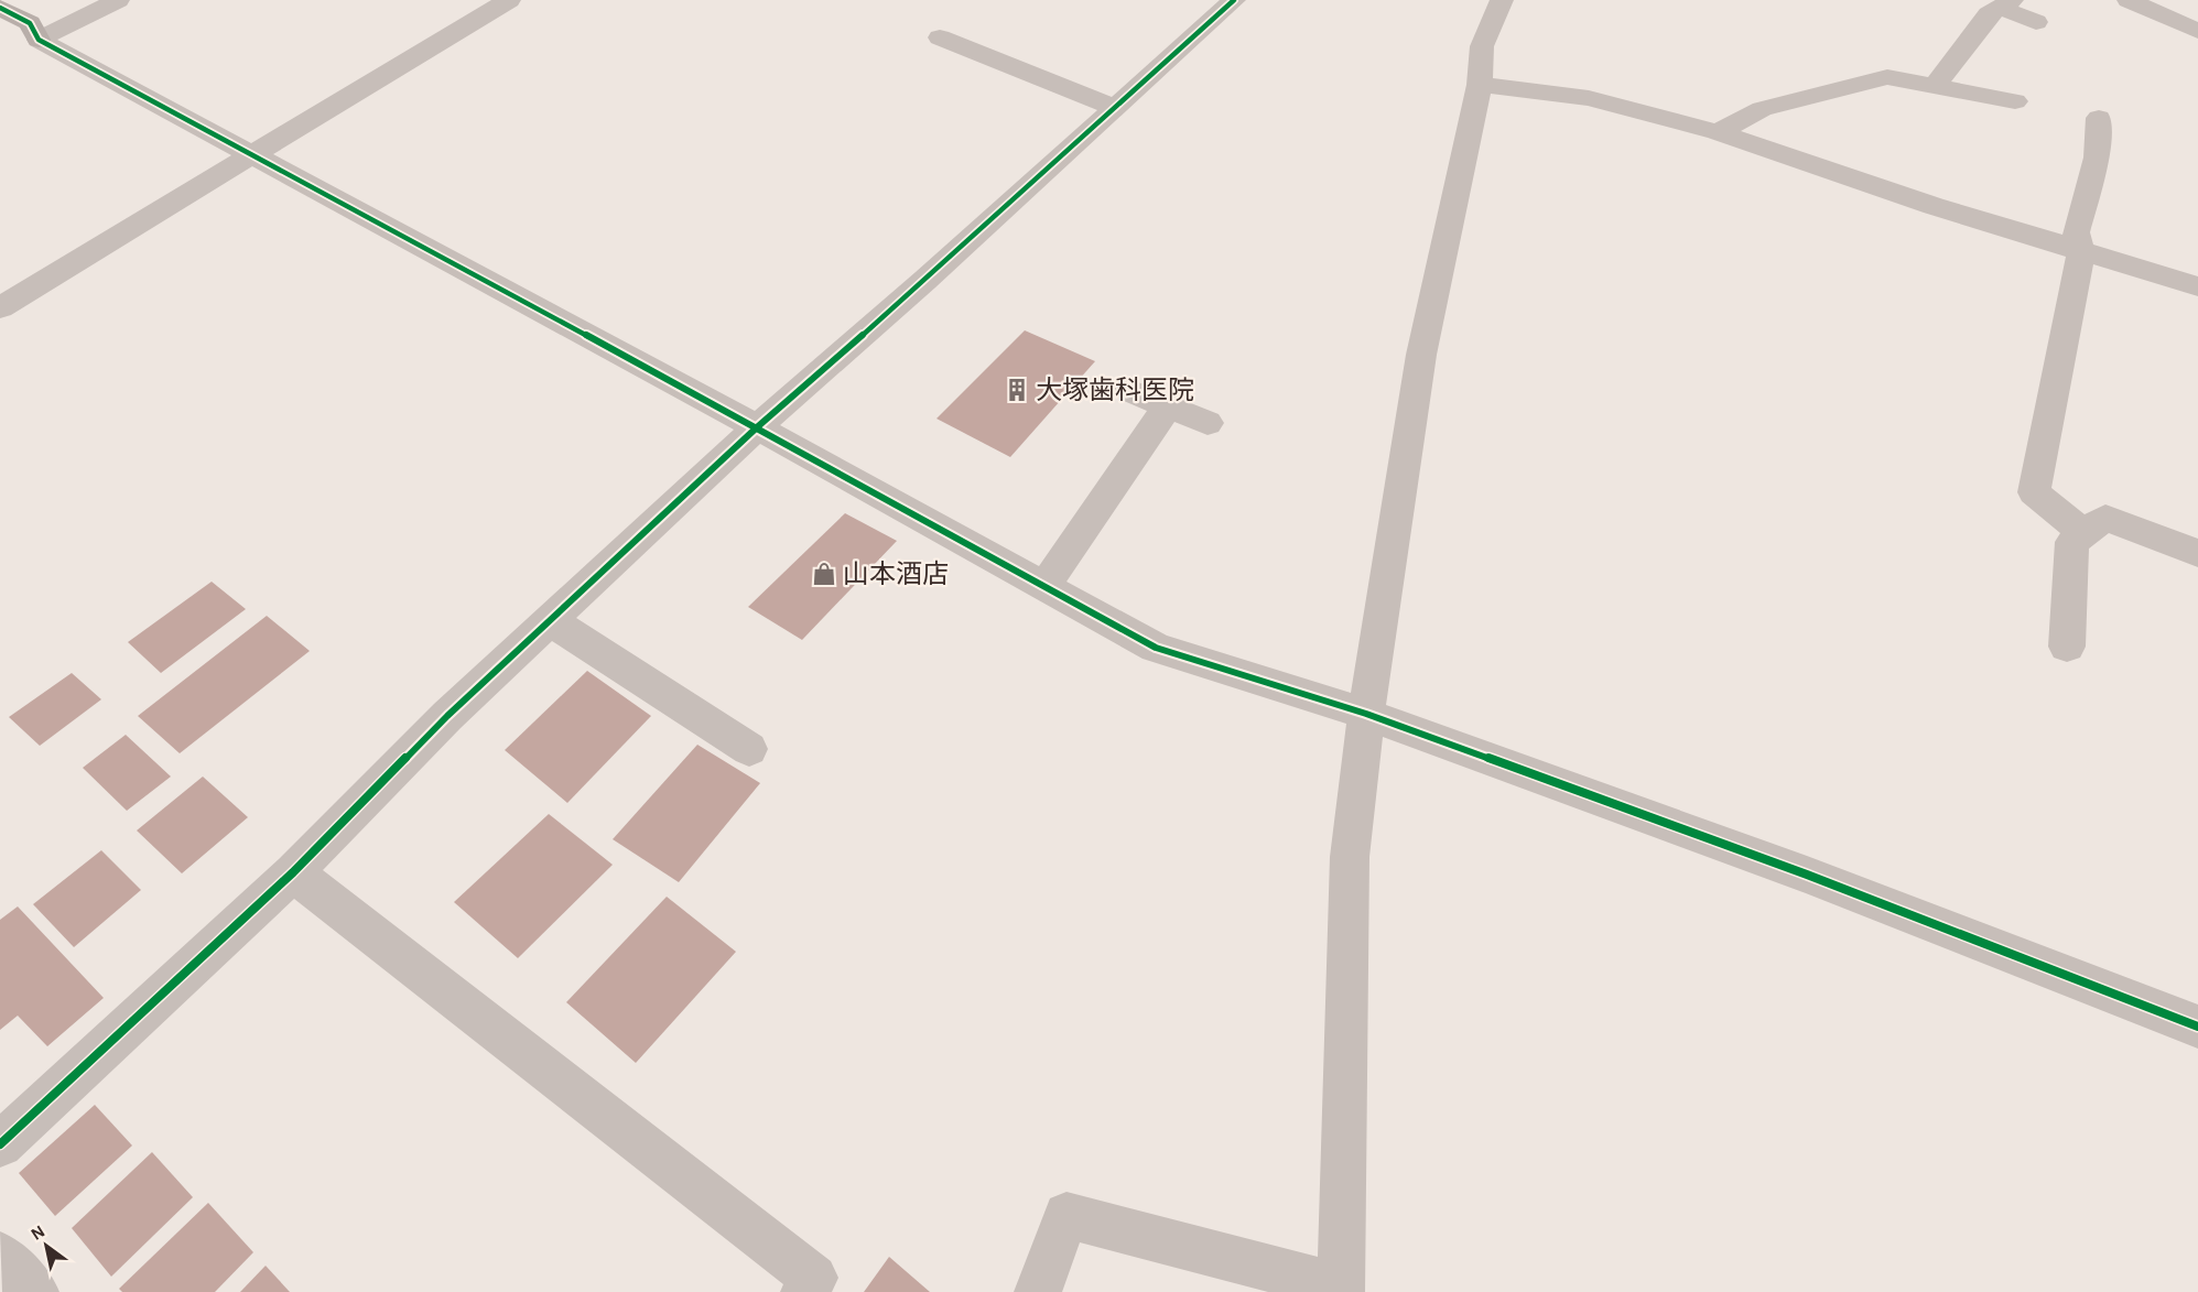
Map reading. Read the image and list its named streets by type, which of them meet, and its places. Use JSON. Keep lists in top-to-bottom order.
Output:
{
  "places": {
    "building": ["大塚歯科医院"],
    "shop": ["山本酒店"]
  },
  "north": "top left"
}
